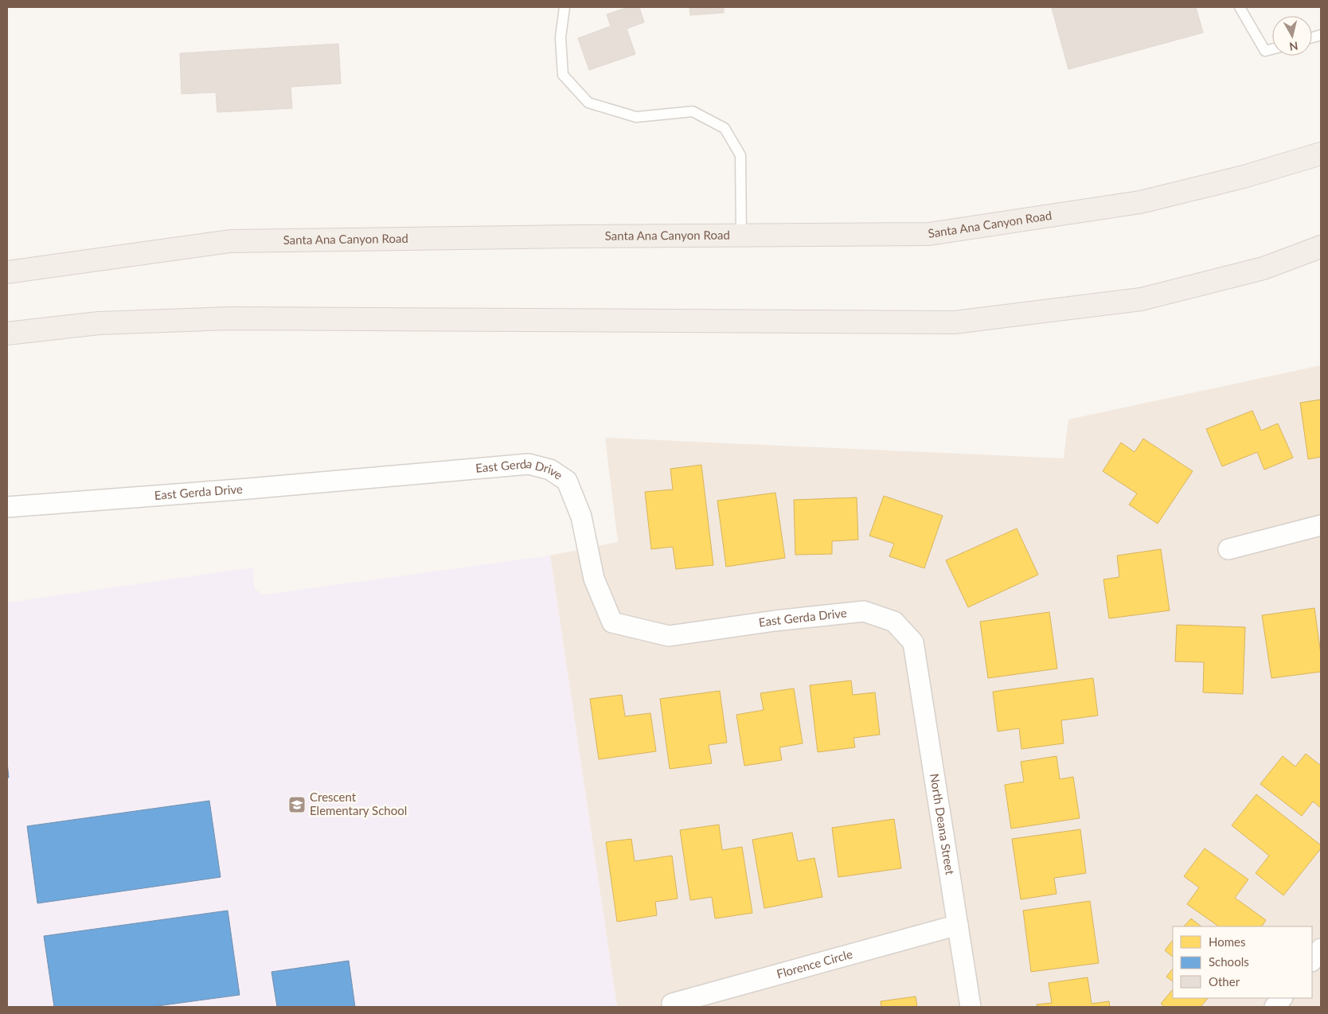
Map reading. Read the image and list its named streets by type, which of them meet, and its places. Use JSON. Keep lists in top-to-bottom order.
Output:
{
  "streets": {
    "main road": ["Santa Ana Canyon Road"],
    "street": ["East Gerda Drive", "North Deana Street", "Florence Circle"]
  },
  "crossings": [
    ["East Gerda Drive", "North Deana Street"],
    ["North Deana Street", "Florence Circle"]
  ],
  "places": {
    "school or university": ["Crescent Elementary School"]
  },
  "legend": ["Homes", "Schools", "Other"],
  "north": "bottom"
}
